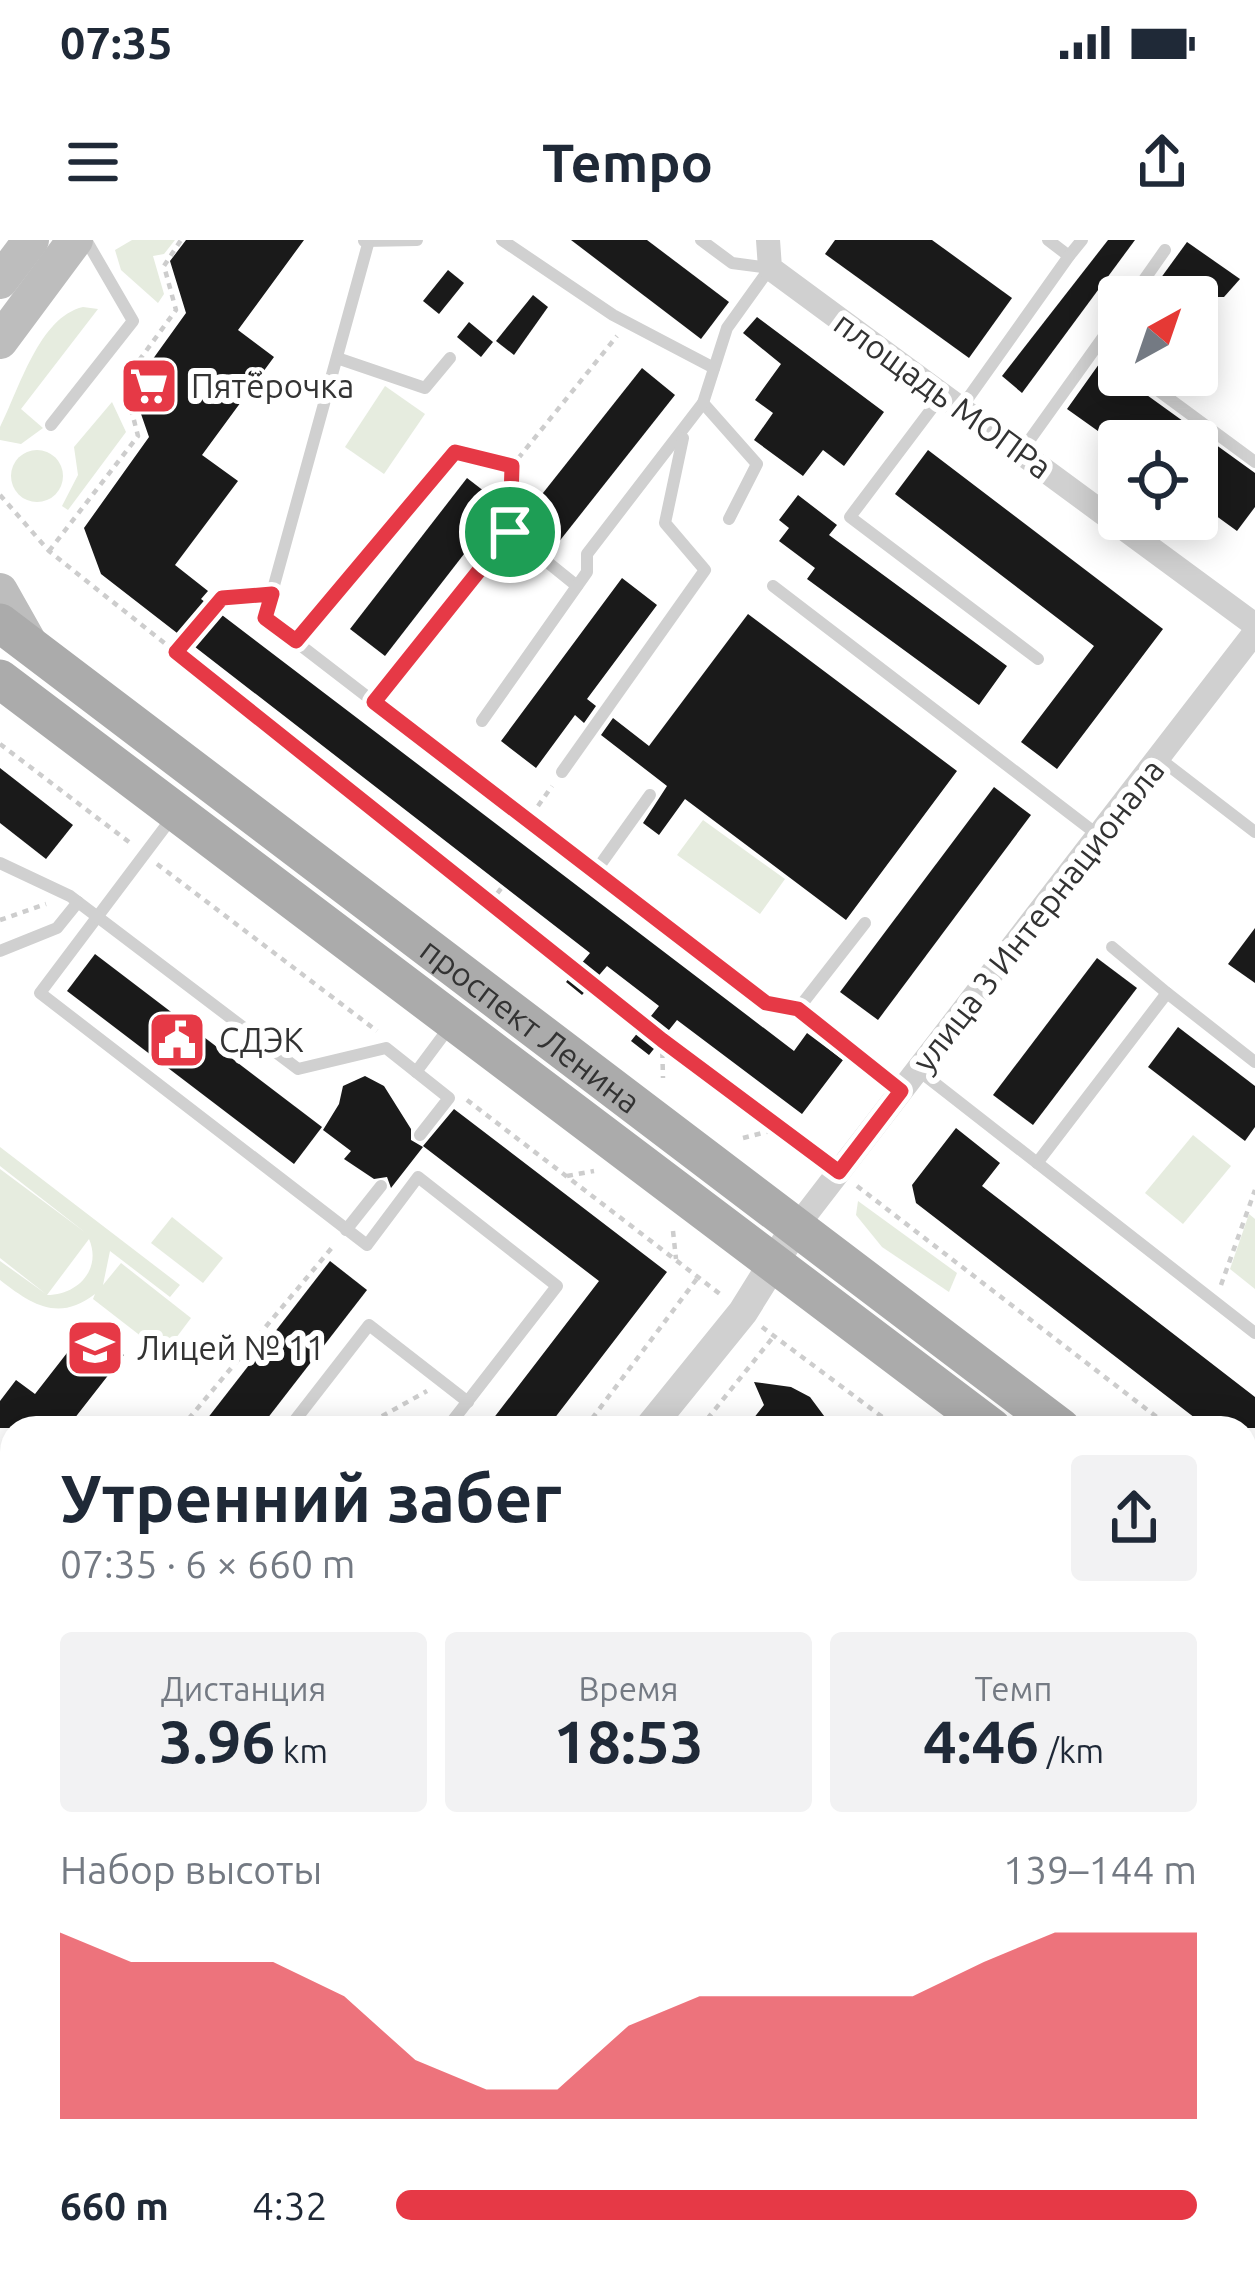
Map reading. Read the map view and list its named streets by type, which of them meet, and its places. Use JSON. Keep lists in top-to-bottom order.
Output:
{
  "streets": {
    "main road": ["проспект Ленина"],
    "street": ["площадь МОПРа", "улица 3 Интернационала"]
  },
  "crossings": [
    ["площадь МОПРа", "улица 3 Интернационала"],
    ["улица 3 Интернационала", "проспект Ленина"]
  ],
  "places": {
    "supermarket": ["Пятёрочка"],
    "public building": ["СДЭК"],
    "school or university": ["Лицей № 11"]
  },
  "north": "top right",
  "page": {
    "status": "07:35",
    "header": "Tempo",
    "heading": ["Утренний забег", "07:35 · 6 × 660 m"],
    "stats": [
      ["Дистанция", "3.96 km"],
      ["Время", "18:53"],
      ["Темп", "4:46 /km"]
    ],
    "chart": ["Набор высоты", "139–144 m"],
    "list": [
      {
        "name": "660 m",
        "note": "4:32"
      }
    ]
  }
}
